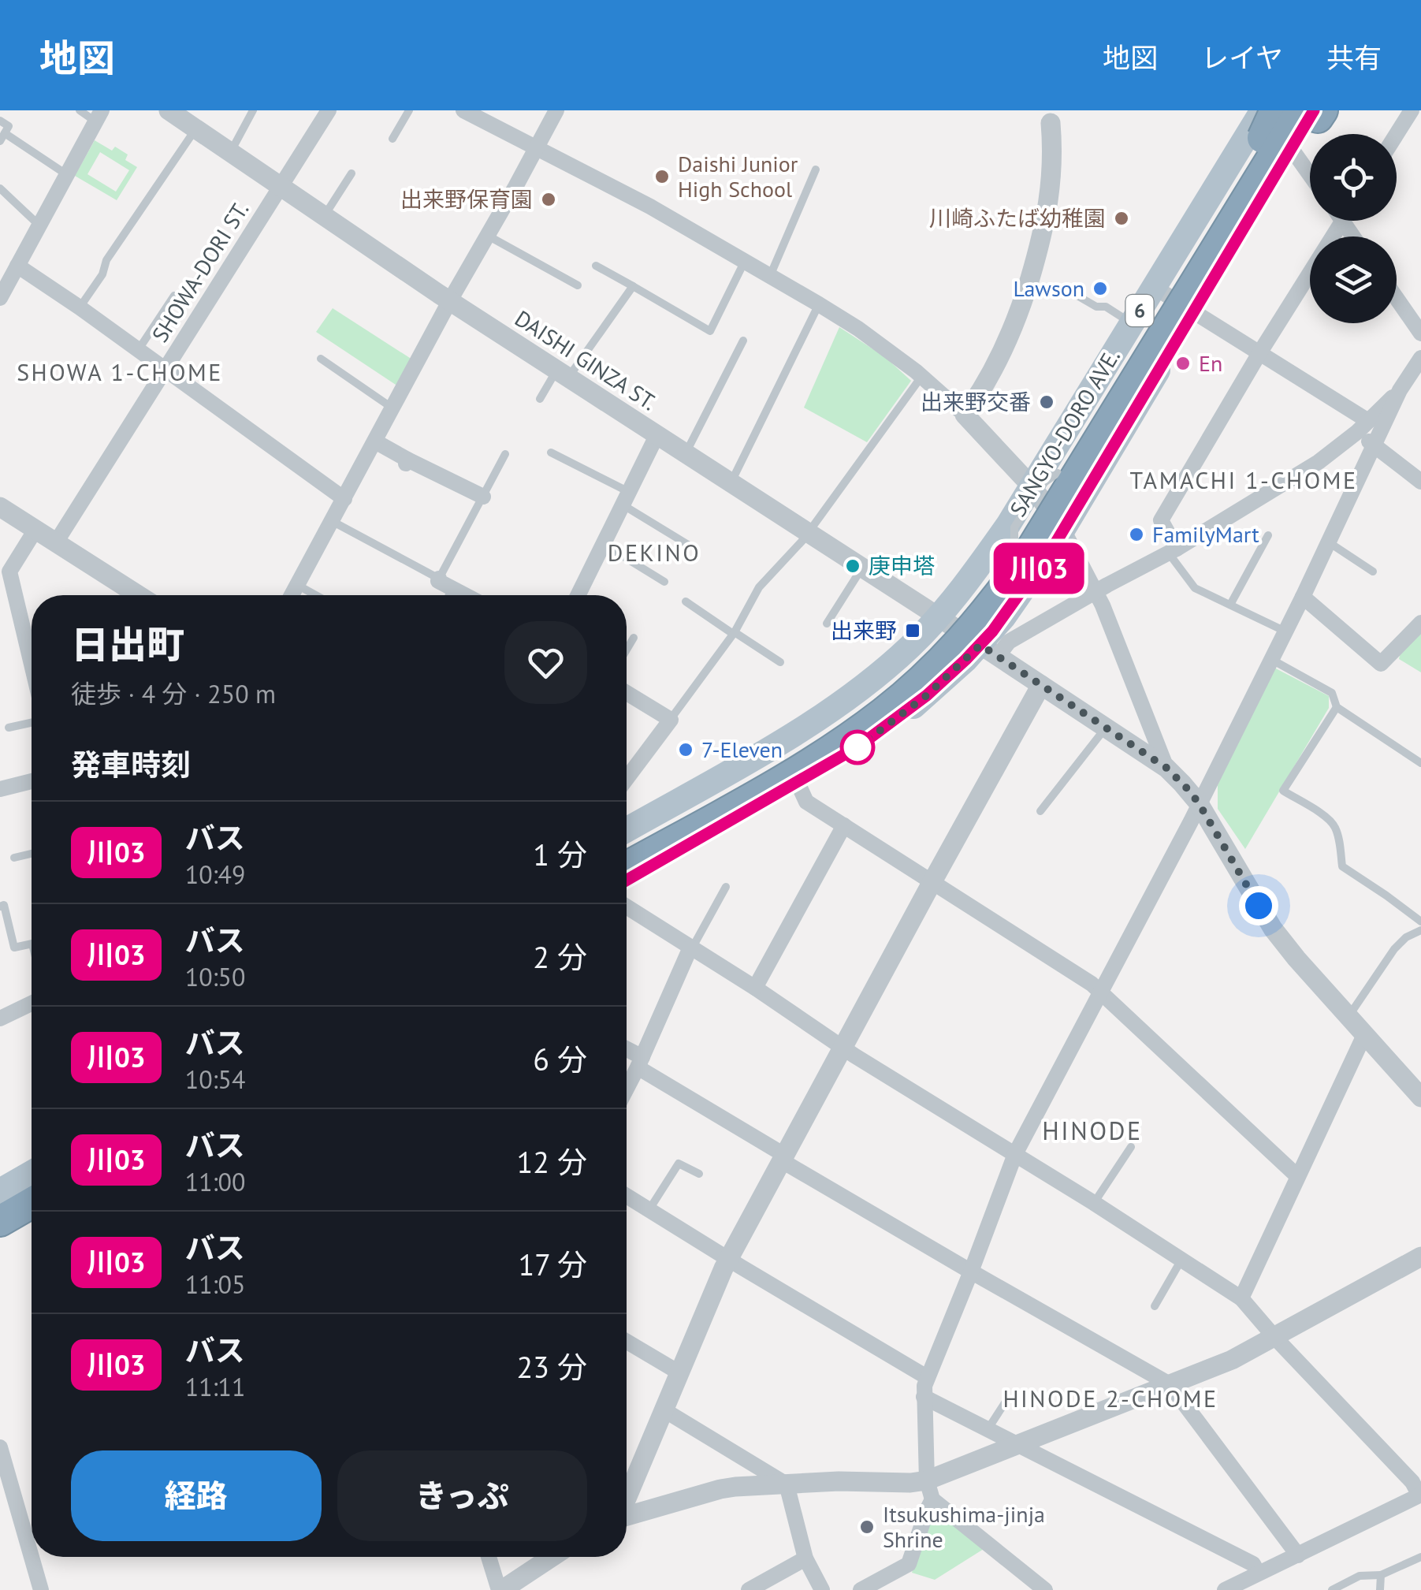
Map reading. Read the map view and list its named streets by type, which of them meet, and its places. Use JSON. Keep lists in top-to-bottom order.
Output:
{
  "streets": {
    "main road": ["6", "SANGYO-DORO AVE."],
    "street": ["SHOWA-DORI ST.", "DAISHI GINZA ST."]
  },
  "crossings": [
    ["SHOWA-DORI ST.", "DAISHI GINZA ST."],
    ["6", "DAISHI GINZA ST."],
    ["DAISHI GINZA ST.", "SANGYO-DORO AVE."]
  ],
  "districts": [
    "SHOWA 1-CHOME",
    "TAMACHI 1-CHOME",
    "DEKINO",
    "HINODE",
    "HINODE 2-CHOME"
  ],
  "places": {
    "other": [
      "Daishi Junior High School",
      "出来野保育園",
      "川崎ふたば幼稚園",
      "Lawson",
      "En",
      "出来野交番",
      "FamilyMart",
      "庚申塔",
      "7-Eleven",
      "Itsukushima-jinja Shrine"
    ],
    "transit": ["出来野"]
  },
  "lines": ["bus line 川03"],
  "page": {
    "header": "地図",
    "nav": ["地図", "レイヤ", "共有"],
    "on_map": "川03",
    "heading": [
      ["日出町", "徒歩 · 4 分 · 250 m"],
      "発車時刻"
    ],
    "list": [
      {
        "mark": "川03",
        "name": "バス",
        "note": "10:49",
        "value": "1 分"
      },
      {
        "mark": "川03",
        "name": "バス",
        "note": "10:50",
        "value": "2 分"
      },
      {
        "mark": "川03",
        "name": "バス",
        "note": "10:54",
        "value": "6 分"
      },
      {
        "mark": "川03",
        "name": "バス",
        "note": "11:00",
        "value": "12 分"
      },
      {
        "mark": "川03",
        "name": "バス",
        "note": "11:05",
        "value": "17 分"
      },
      {
        "mark": "川03",
        "name": "バス",
        "note": "11:11",
        "value": "23 分"
      }
    ],
    "buttons": ["経路", "きっぷ"]
  }
}
